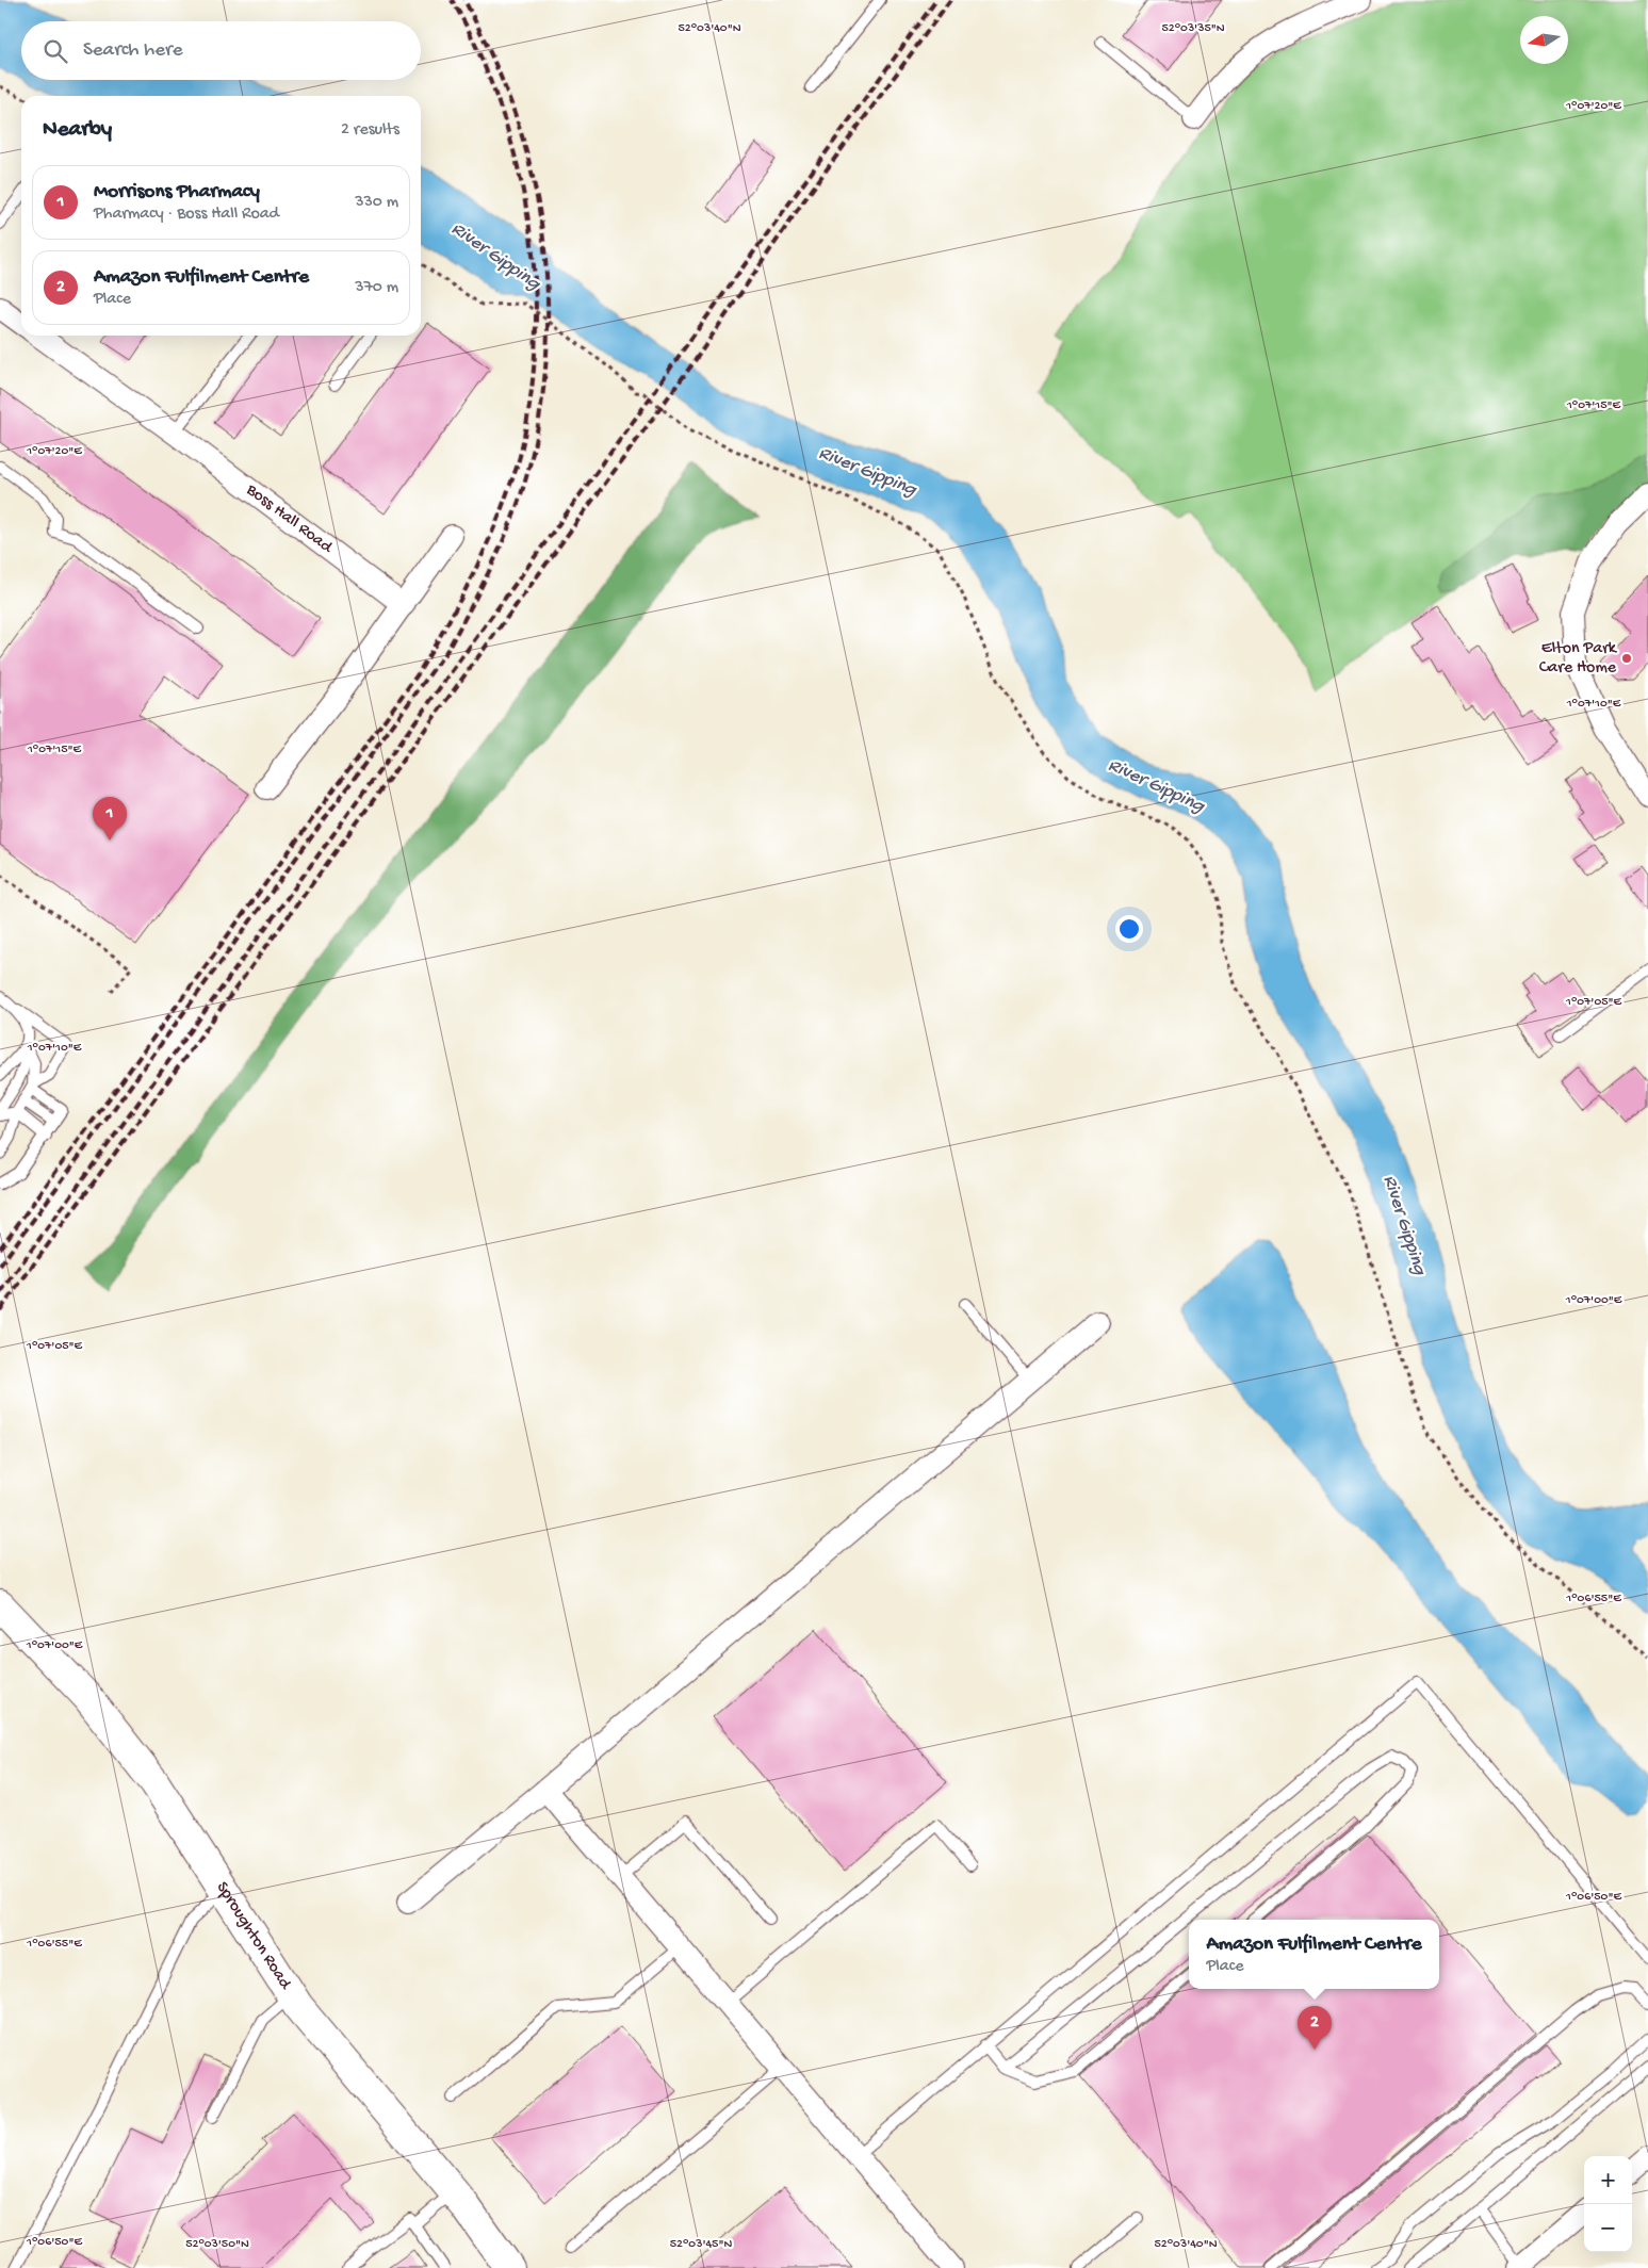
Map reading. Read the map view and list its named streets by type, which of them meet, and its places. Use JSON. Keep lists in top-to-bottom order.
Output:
{
  "streets": {
    "street": ["Boss Hall Road", "Sproughton Road"]
  },
  "water": ["River Gipping"],
  "places": ["Elton Park Care Home"],
  "north": "left",
  "page": {
    "search": "Search here",
    "heading": ["Nearby", "2 results"],
    "list": [
      {
        "mark": "1",
        "name": "Morrisons Pharmacy",
        "note": "Pharmacy · Boss Hall Road",
        "value": "330 m"
      },
      {
        "mark": "2",
        "name": "Amazon Fulfilment Centre",
        "note": "Place",
        "value": "370 m"
      }
    ],
    "pins": ["1", "2"],
    "popup": ["Amazon Fulfilment Centre", "Place"],
    "map_buttons": ["+", "−"]
  },
  "coordinates": [
    "52°03'40\"N",
    "52°03'35\"N",
    "1°07'20\"E",
    "1°07'15\"E",
    "1°07'10\"E",
    "1°07'05\"E",
    "1°07'00\"E",
    "1°06'55\"E",
    "1°06'50\"E",
    "52°03'50\"N",
    "52°03'45\"N"
  ]
}
